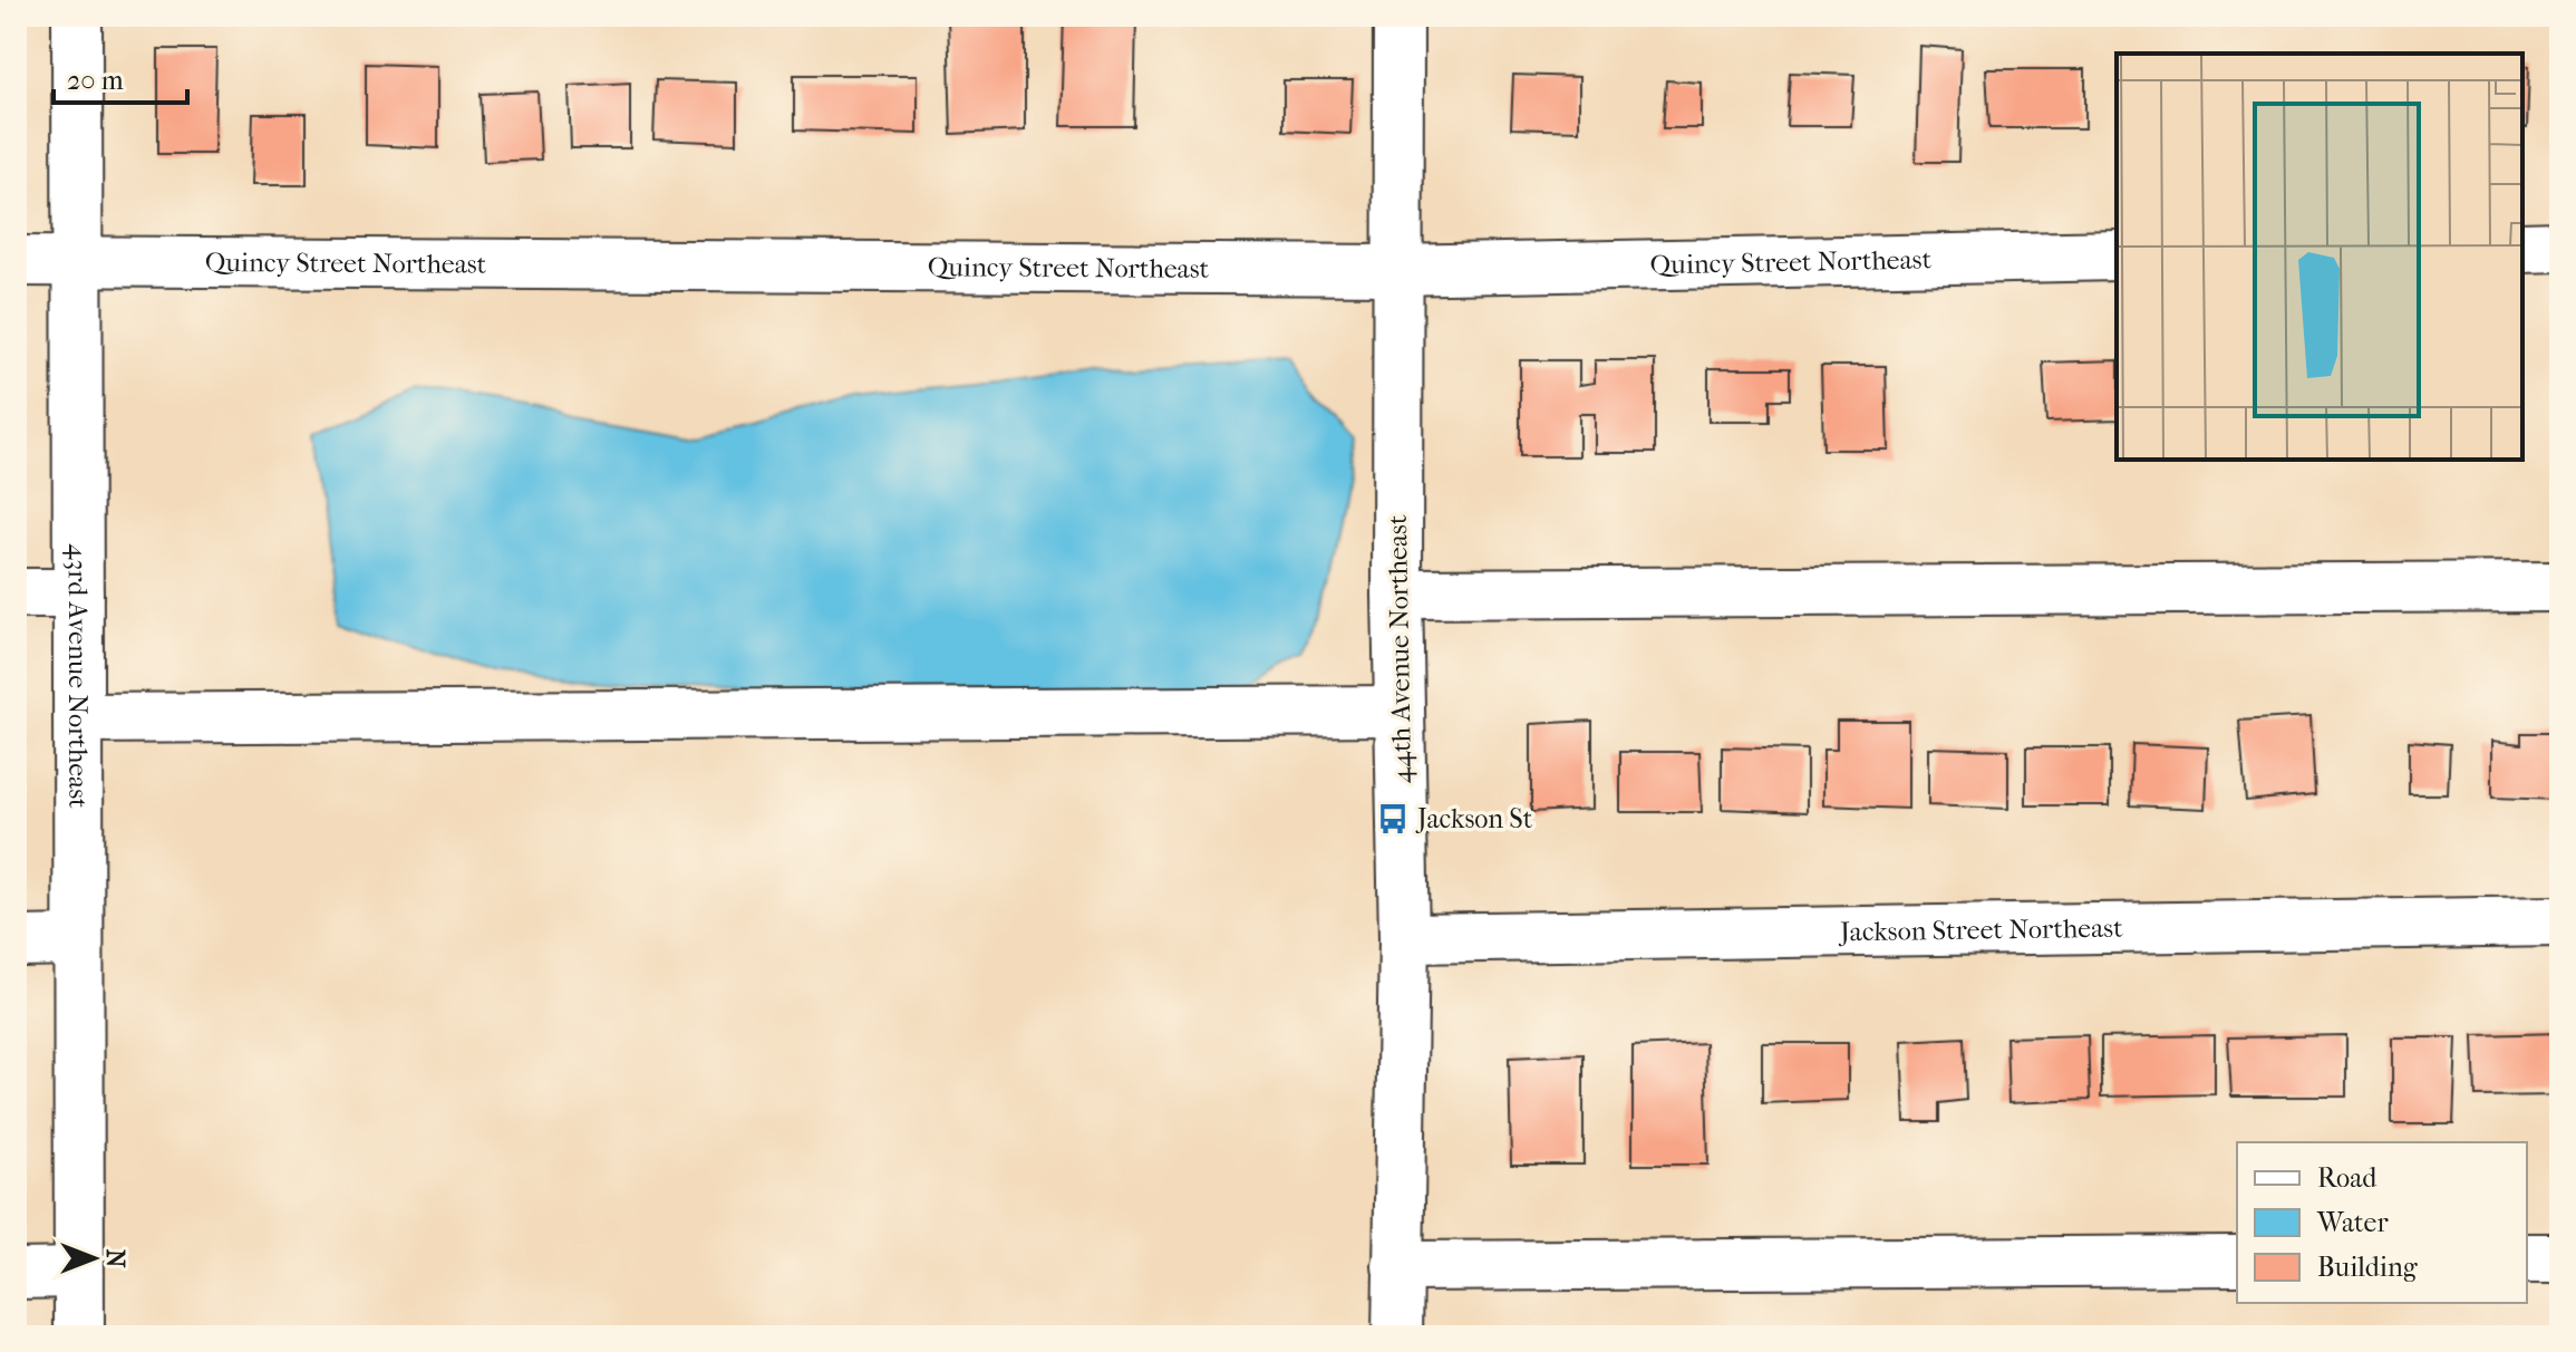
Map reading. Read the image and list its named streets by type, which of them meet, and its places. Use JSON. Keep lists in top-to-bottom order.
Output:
{
  "streets": {
    "street": [
      "Quincy Street Northeast",
      "44th Avenue Northeast",
      "43rd Avenue Northeast",
      "Jackson Street Northeast"
    ]
  },
  "crossings": [
    ["Quincy Street Northeast", "44th Avenue Northeast"],
    ["Quincy Street Northeast", "43rd Avenue Northeast"],
    ["44th Avenue Northeast", "Jackson Street Northeast"]
  ],
  "places": {
    "bus stop": ["Jackson St"]
  },
  "legend": ["Road", "Water", "Building"],
  "scale_bar": "20 m",
  "north": "right"
}
